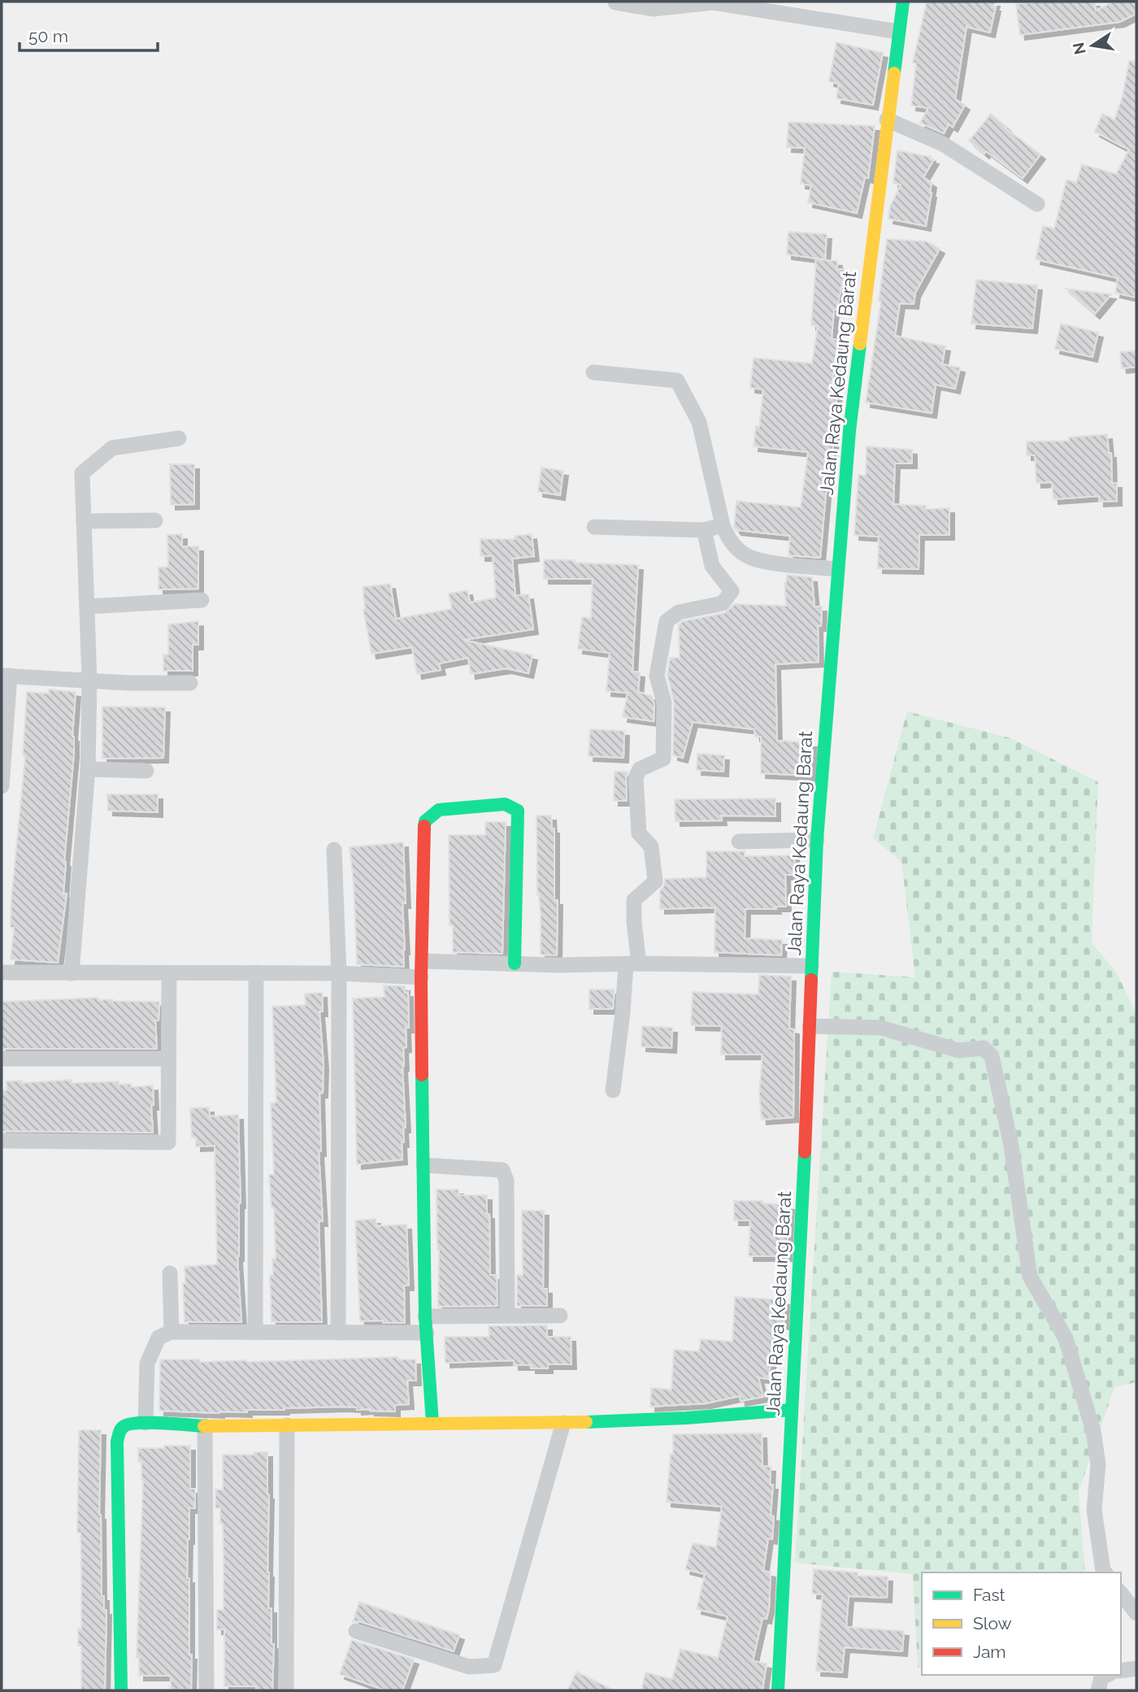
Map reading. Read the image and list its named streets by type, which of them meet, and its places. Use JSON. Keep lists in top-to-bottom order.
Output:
{
  "streets": {
    "street": ["Jalan Raya Kedaung Barat"]
  },
  "legend": ["Fast", "Slow", "Jam"],
  "scale_bar": "50 m",
  "north": "left"
}
